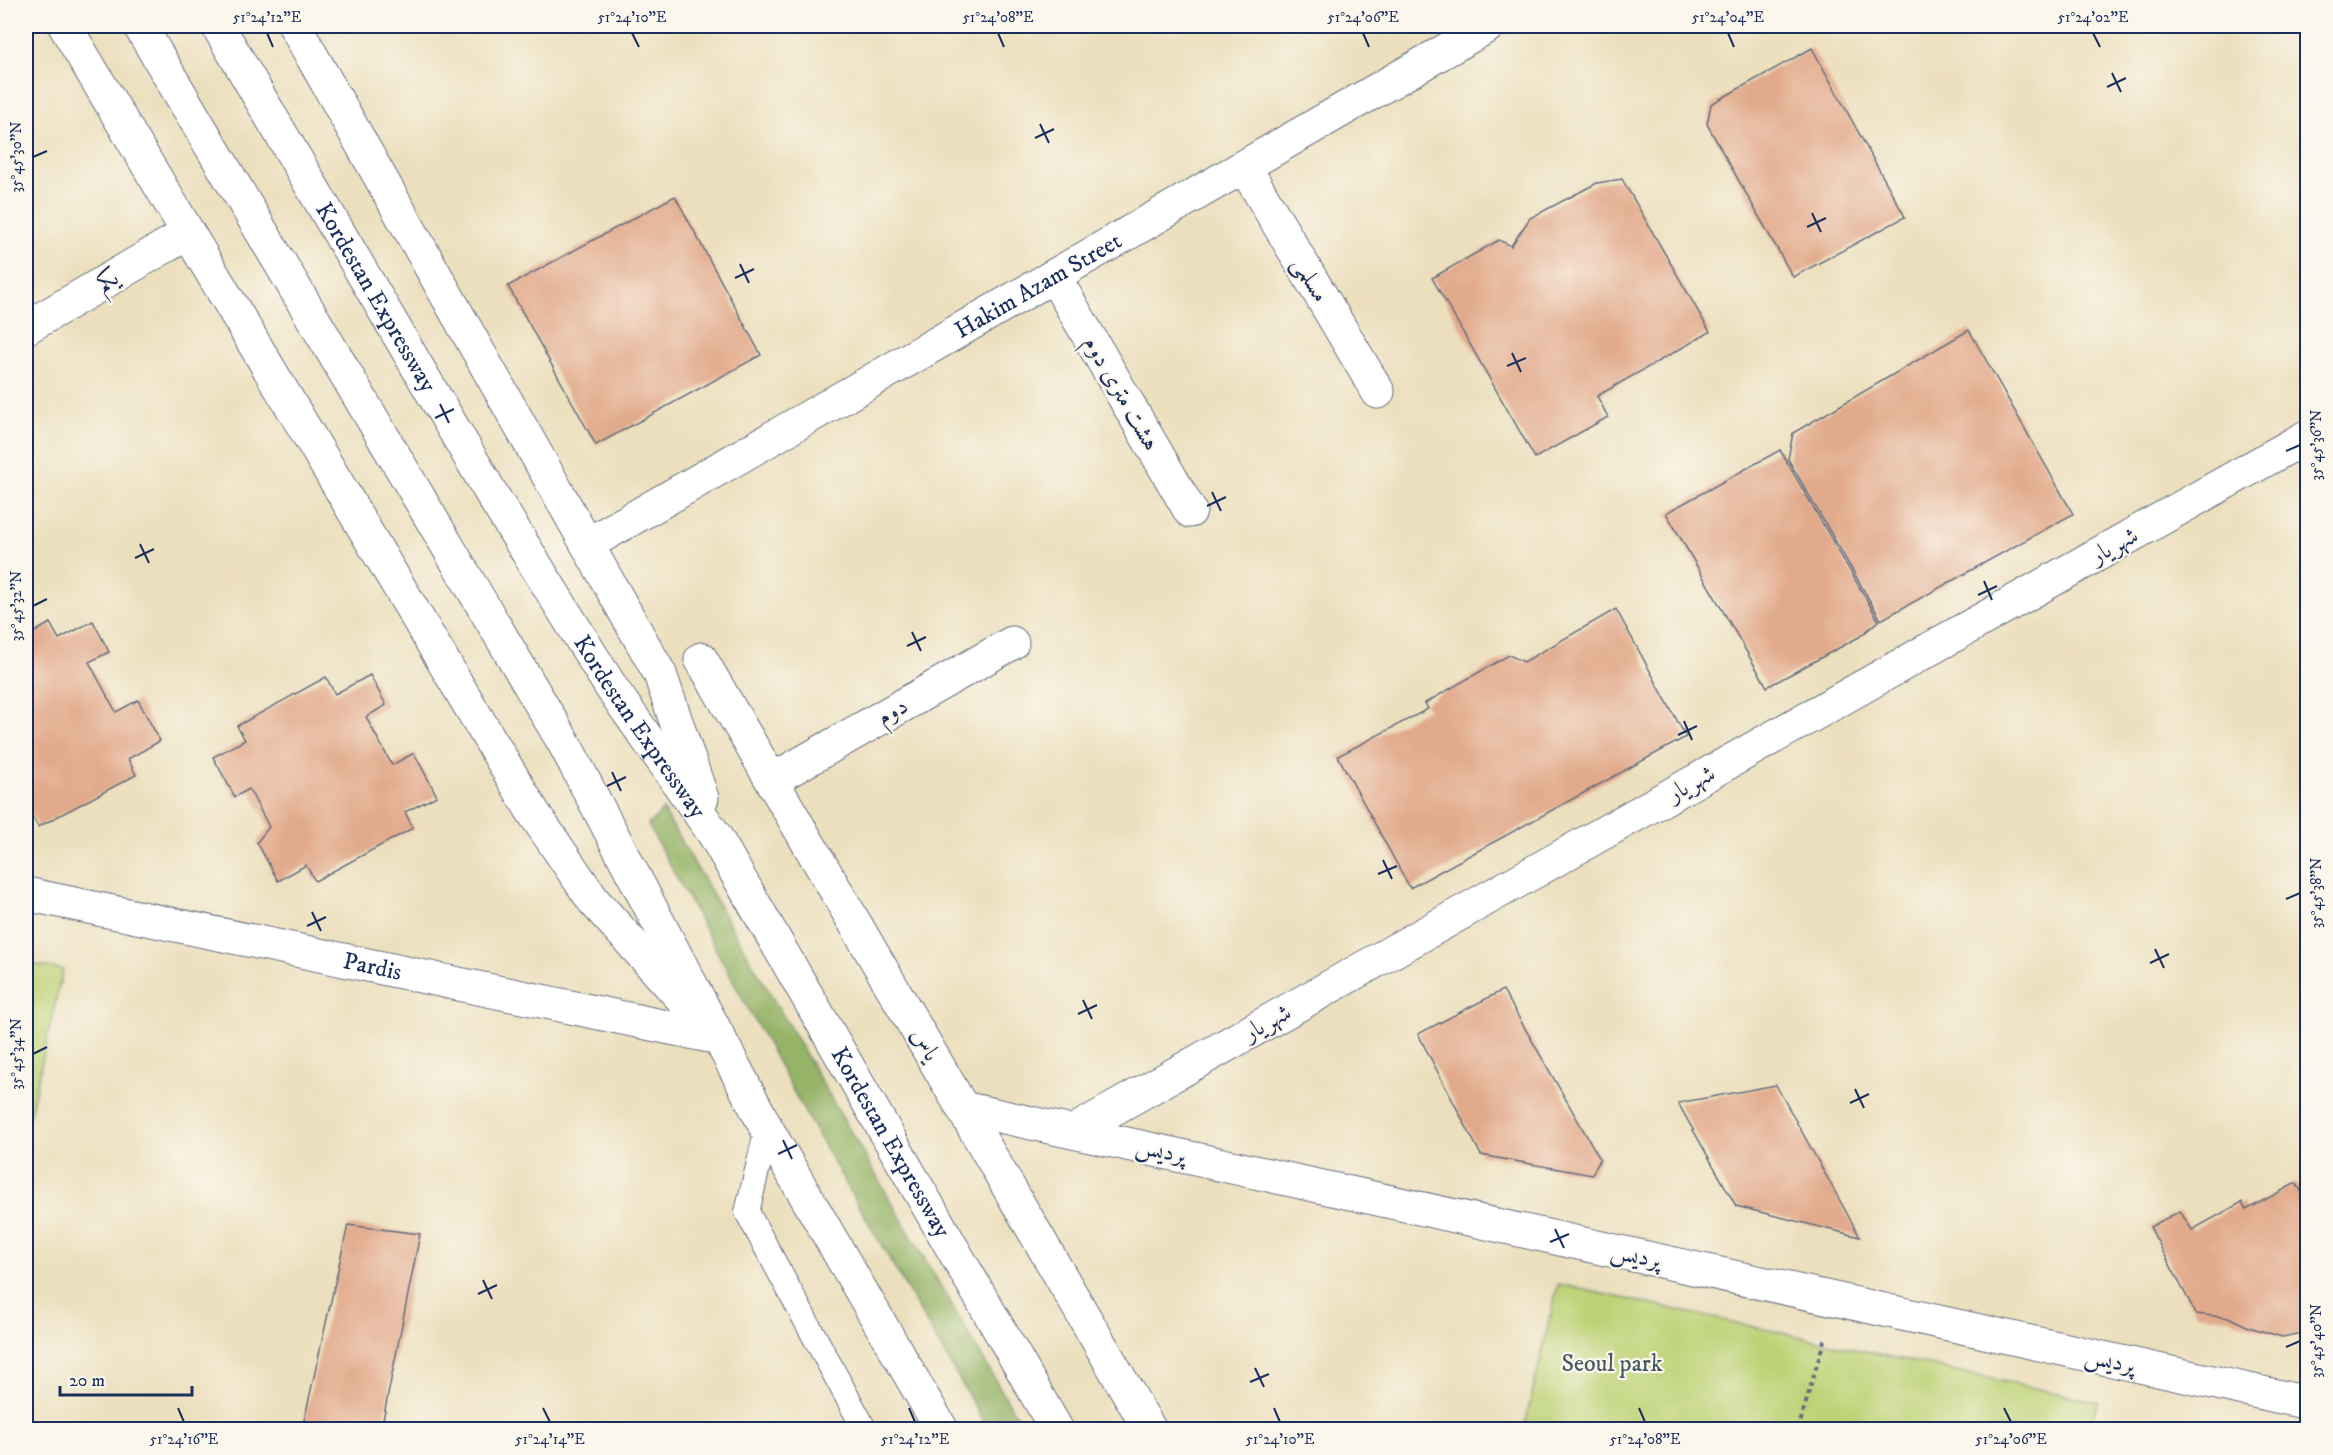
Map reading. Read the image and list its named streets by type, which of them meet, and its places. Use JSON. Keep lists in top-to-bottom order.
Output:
{
  "streets": {
    "main road": [
      "مسلمی",
      "یکم",
      "Hakim Azam Street",
      "Kordestan Expressway",
      "هشت متری دوم",
      "شهریار",
      "دوم",
      "Pardis",
      "یاس",
      "پردیس"
    ]
  },
  "crossings": [
    ["مسلمی", "Hakim Azam Street"],
    ["Hakim Azam Street", "هشت متری دوم"],
    ["شهریار", "پردیس"],
    ["دوم", "یاس"],
    ["یاس", "پردیس"]
  ],
  "parks": ["Seoul park"],
  "scale_bar": "20 m",
  "coordinates": [
    "51°24'12\"E",
    "51°24'10\"E",
    "51°24'08\"E",
    "51°24'06\"E",
    "51°24'04\"E",
    "51°24'02\"E",
    "35°45'30\"N",
    "35°45'36\"N",
    "35°45'32\"N",
    "35°45'38\"N",
    "35°45'34\"N",
    "35°45'40\"N",
    "51°24'16\"E",
    "51°24'14\"E"
  ]
}
